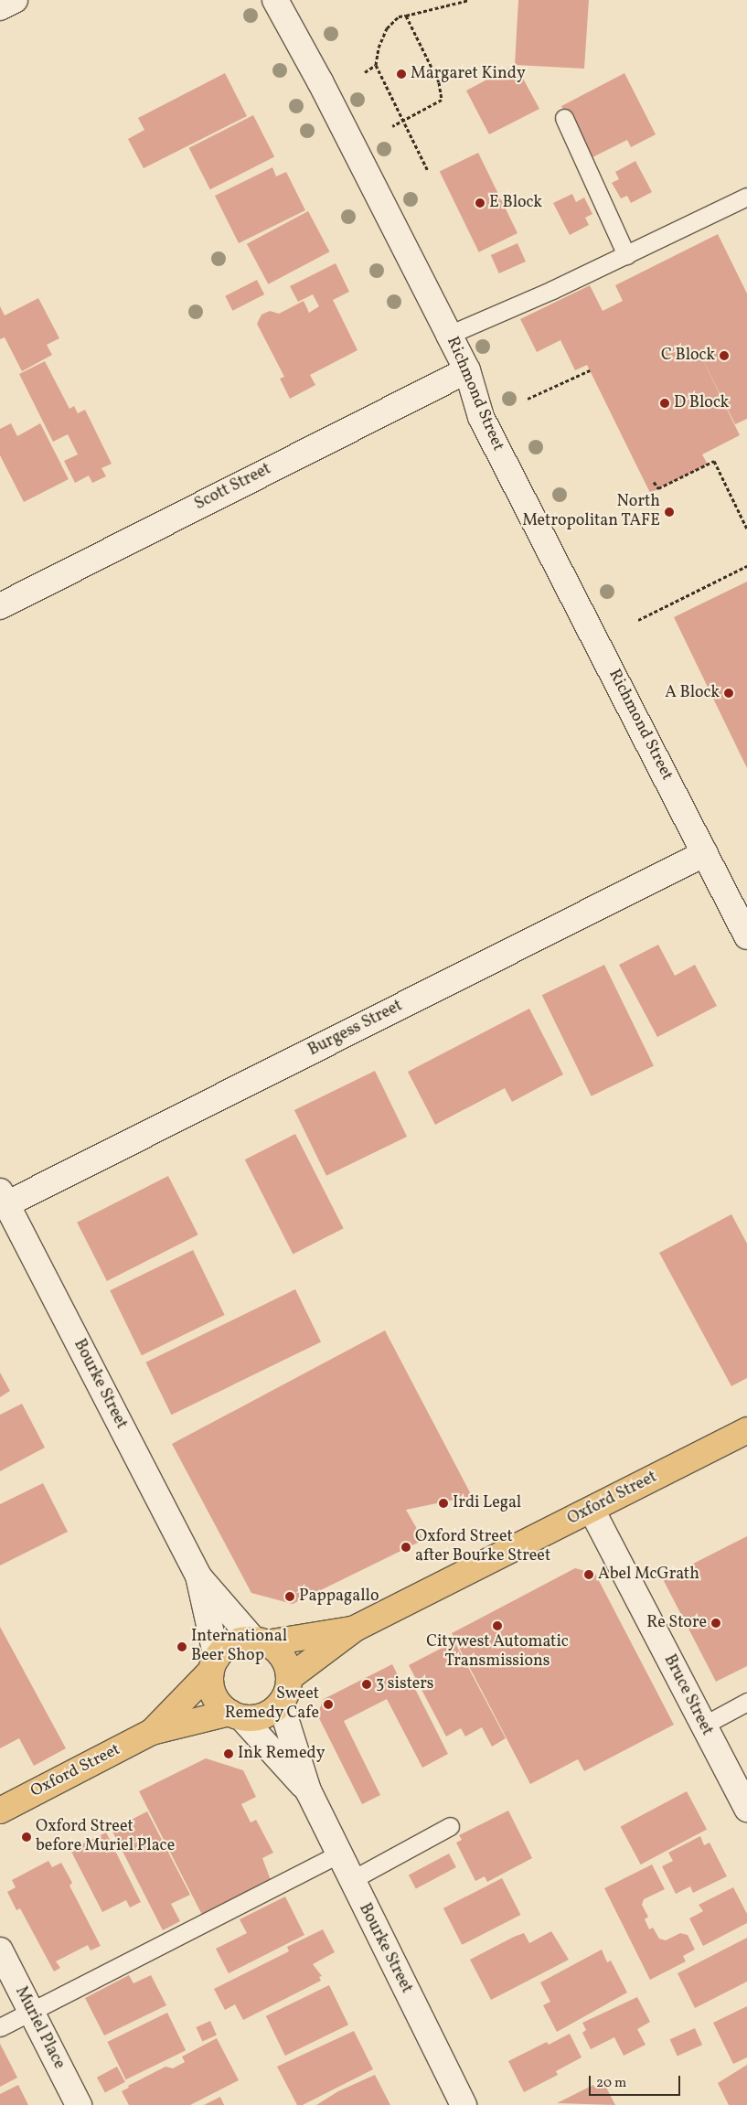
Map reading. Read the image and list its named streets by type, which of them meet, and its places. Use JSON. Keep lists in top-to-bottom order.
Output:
{
  "streets": {
    "main road": ["Oxford Street"],
    "street": [
      "Richmond Street",
      "Scott Street",
      "Burgess Street",
      "Bourke Street",
      "Bruce Street",
      "Muriel Place"
    ]
  },
  "crossings": [
    ["Richmond Street", "Scott Street"],
    ["Richmond Street", "Burgess Street"],
    ["Burgess Street", "Bourke Street"],
    ["Bourke Street", "Oxford Street"],
    ["Oxford Street", "Bruce Street"]
  ],
  "places": [
    "Margaret Kindy",
    "E Block",
    "C Block",
    "D Block",
    "North Metropolitan TAFE",
    "A Block",
    "Irdi Legal",
    "Oxford Street after Bourke Street",
    "Abel McGrath",
    "Pappagallo",
    "Re Store",
    "Citywest Automatic Transmissions",
    "International Beer Shop",
    "3 sisters",
    "Sweet Remedy Cafe",
    "Ink Remedy",
    "Oxford Street before Muriel Place"
  ],
  "scale_bar": "20 m"
}
